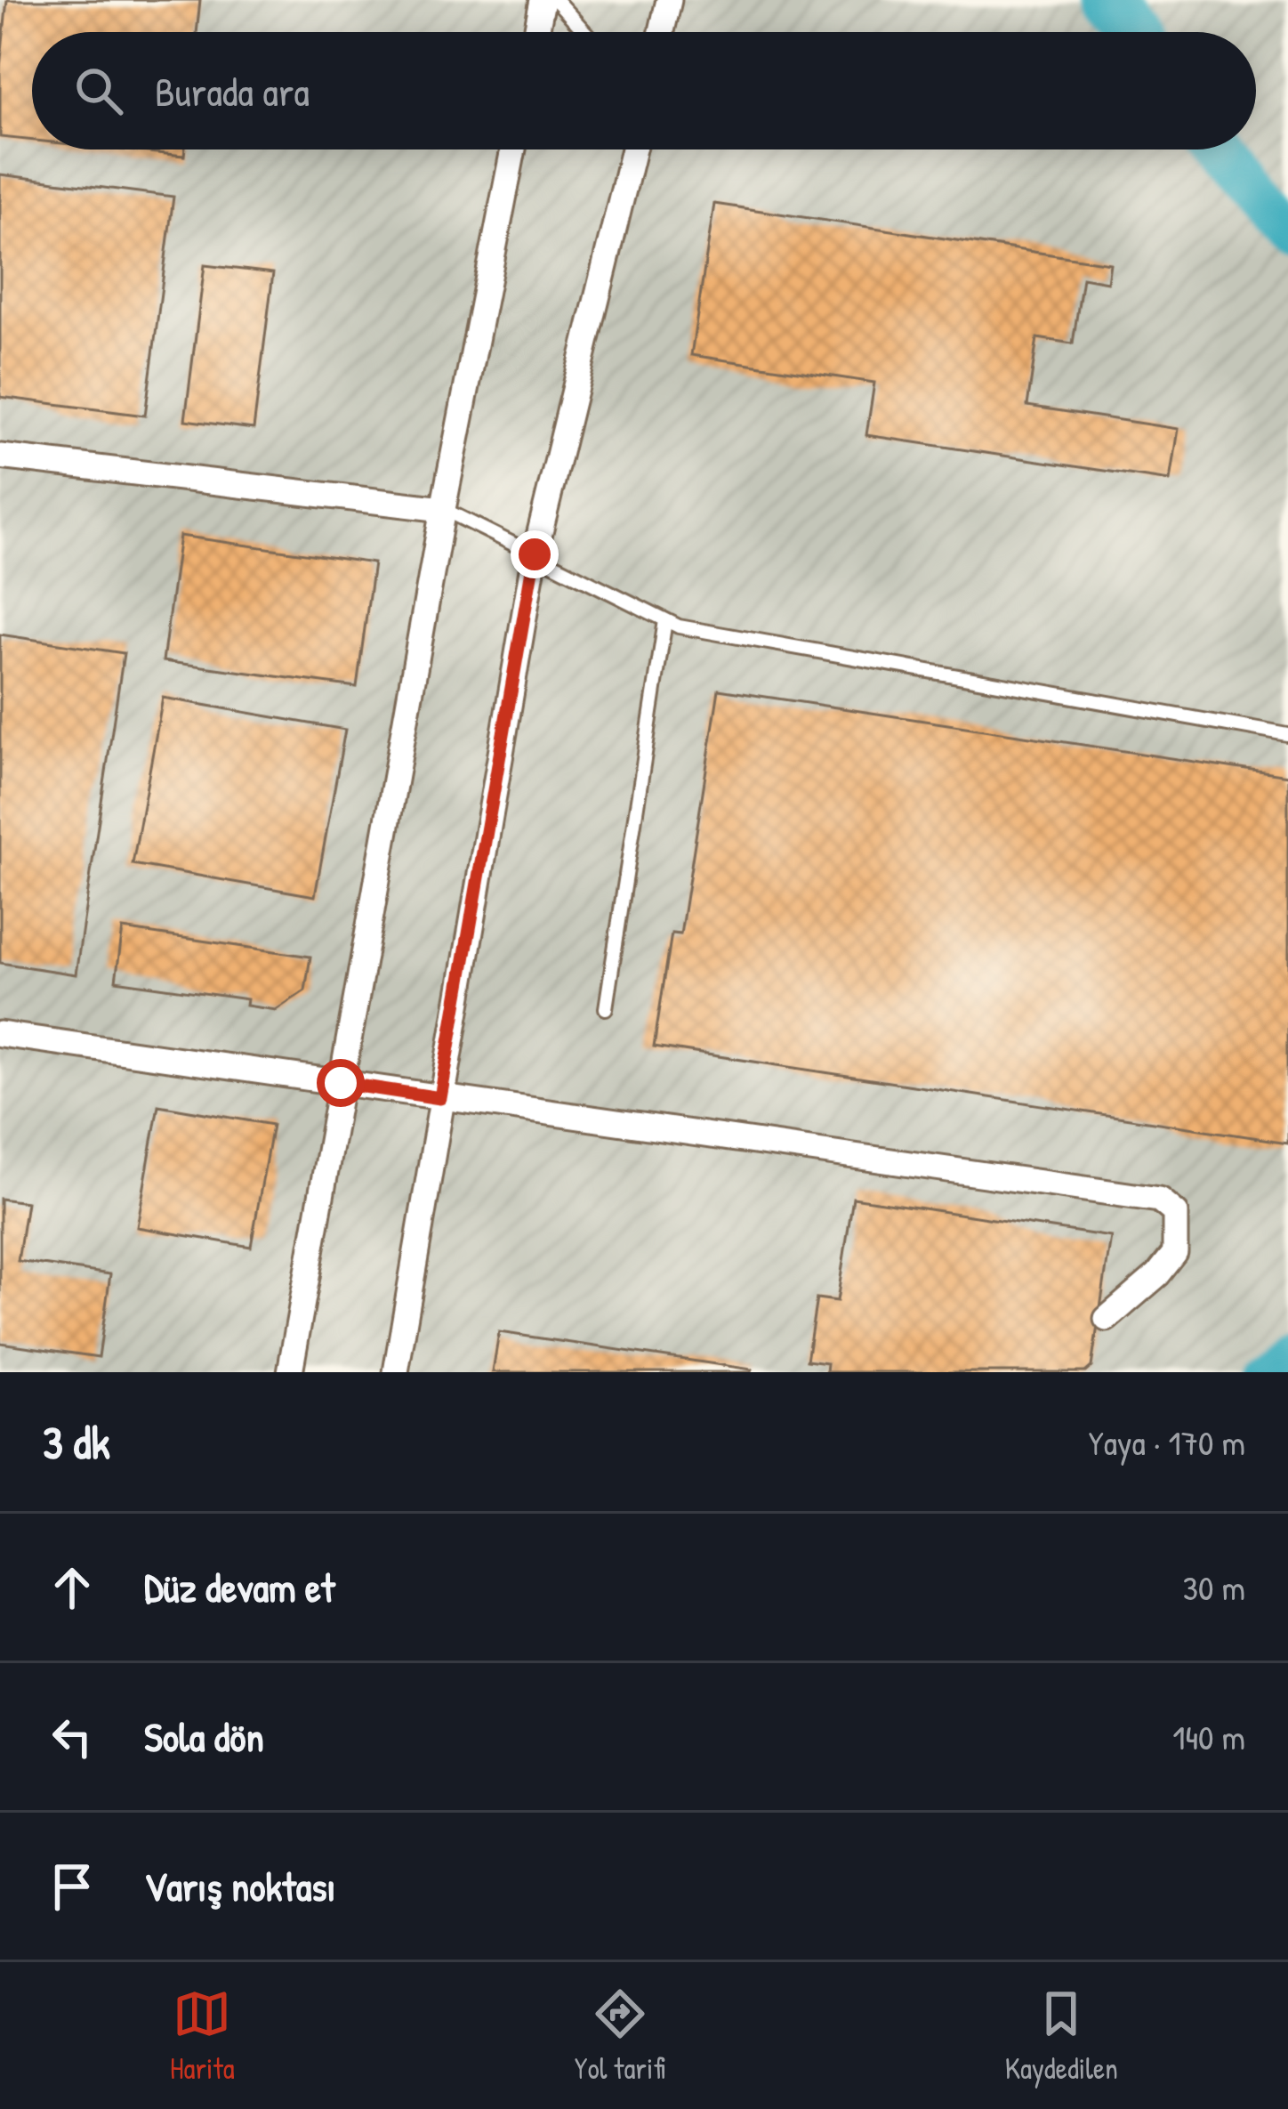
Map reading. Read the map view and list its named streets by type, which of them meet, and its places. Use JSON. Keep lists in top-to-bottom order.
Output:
{
  "page": {
    "search": "Burada ara",
    "heading": ["3 dk", "Yaya · 170 m"],
    "list": [
      ["Düz devam et", "30 m"],
      ["Sola dön", "140 m"],
      "Varış noktası"
    ],
    "nav": ["Harita", "Yol tarifi", "Kaydedilen"]
  }
}
